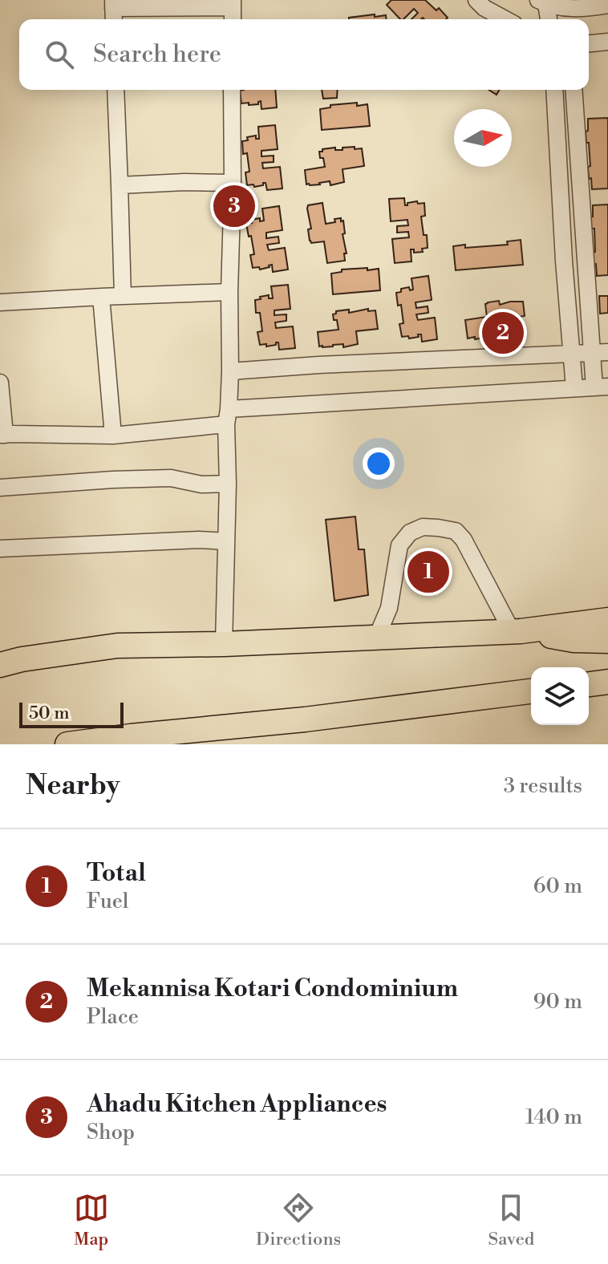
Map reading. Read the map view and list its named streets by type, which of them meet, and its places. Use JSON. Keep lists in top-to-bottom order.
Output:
{
  "scale_bar": "50 m",
  "north": "right",
  "page": {
    "search": "Search here",
    "pins": ["3", "2", "1"],
    "scale": "50 m",
    "heading": ["Nearby", "3 results"],
    "list": [
      {
        "mark": "1",
        "name": "Total",
        "note": "Fuel",
        "value": "60 m"
      },
      {
        "mark": "2",
        "name": "Mekannisa Kotari Condominium",
        "note": "Place",
        "value": "90 m"
      },
      {
        "mark": "3",
        "name": "Ahadu Kitchen Appliances",
        "note": "Shop",
        "value": "140 m"
      }
    ],
    "nav": ["Map", "Directions", "Saved"]
  }
}
